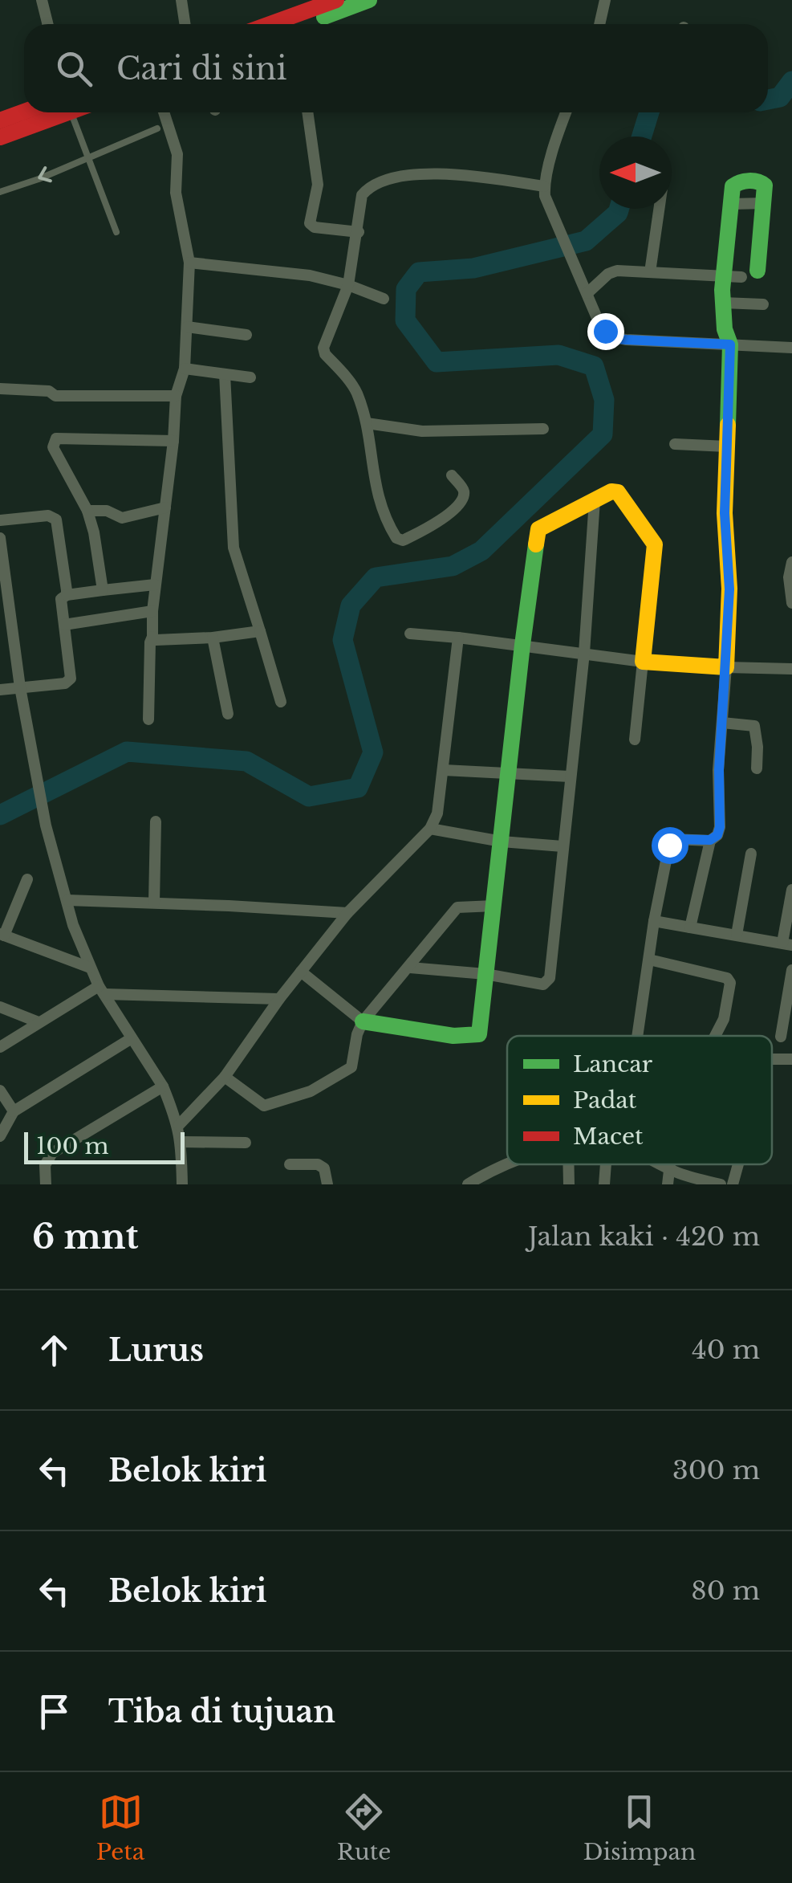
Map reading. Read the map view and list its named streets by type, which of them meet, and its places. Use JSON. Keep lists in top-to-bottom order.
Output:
{
  "legend": ["Lancar", "Padat", "Macet"],
  "scale_bar": "100 m",
  "north": "left",
  "page": {
    "search": "Cari di sini",
    "scale": "100 m",
    "heading": ["6 mnt", "Jalan kaki · 420 m"],
    "list": [
      ["Lurus", "40 m"],
      ["Belok kiri", "300 m"],
      ["Belok kiri", "80 m"],
      "Tiba di tujuan"
    ],
    "nav": ["Peta", "Rute", "Disimpan"]
  }
}
